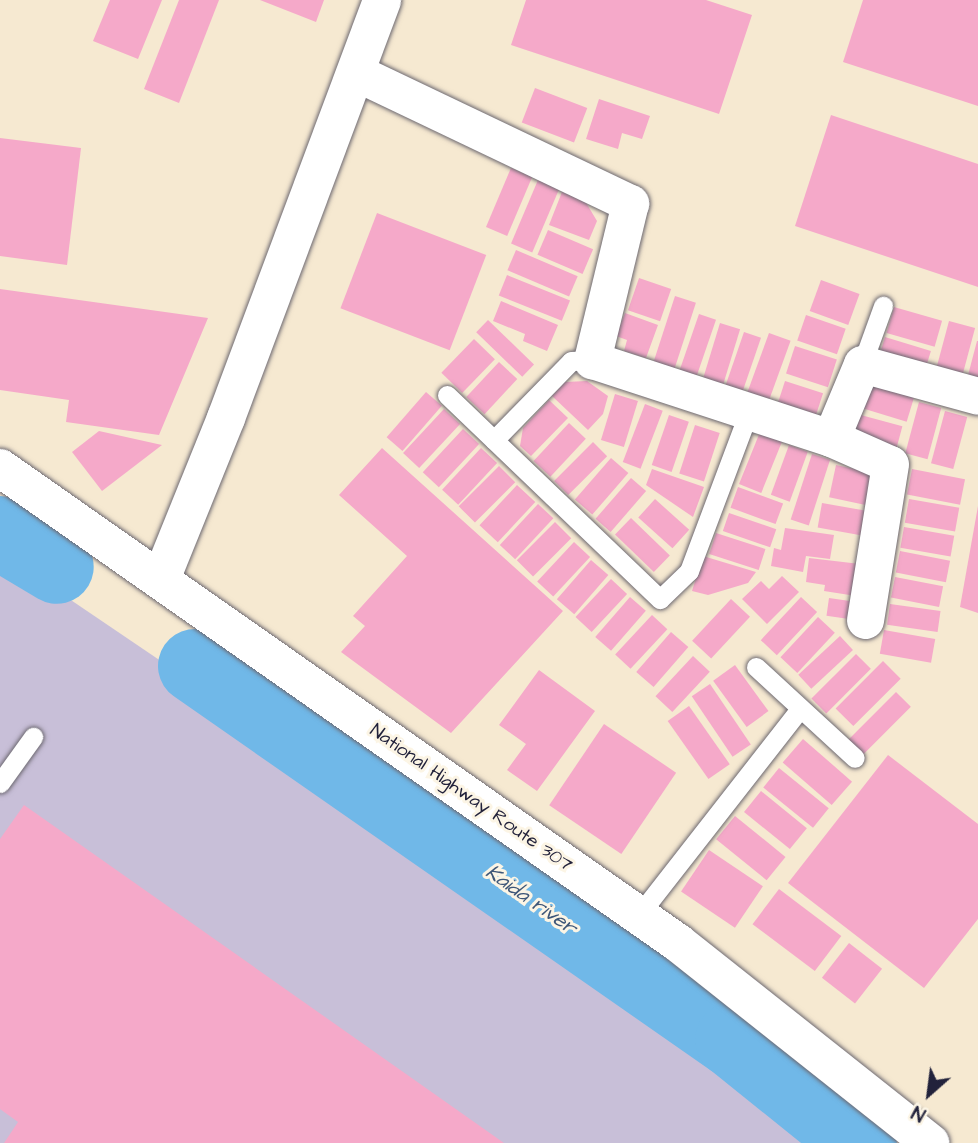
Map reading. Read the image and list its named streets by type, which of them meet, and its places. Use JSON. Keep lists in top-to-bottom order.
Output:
{
  "streets": {
    "main road": ["National Highway Route 307"]
  },
  "water": ["Kaida river"],
  "north": "bottom left"
}
